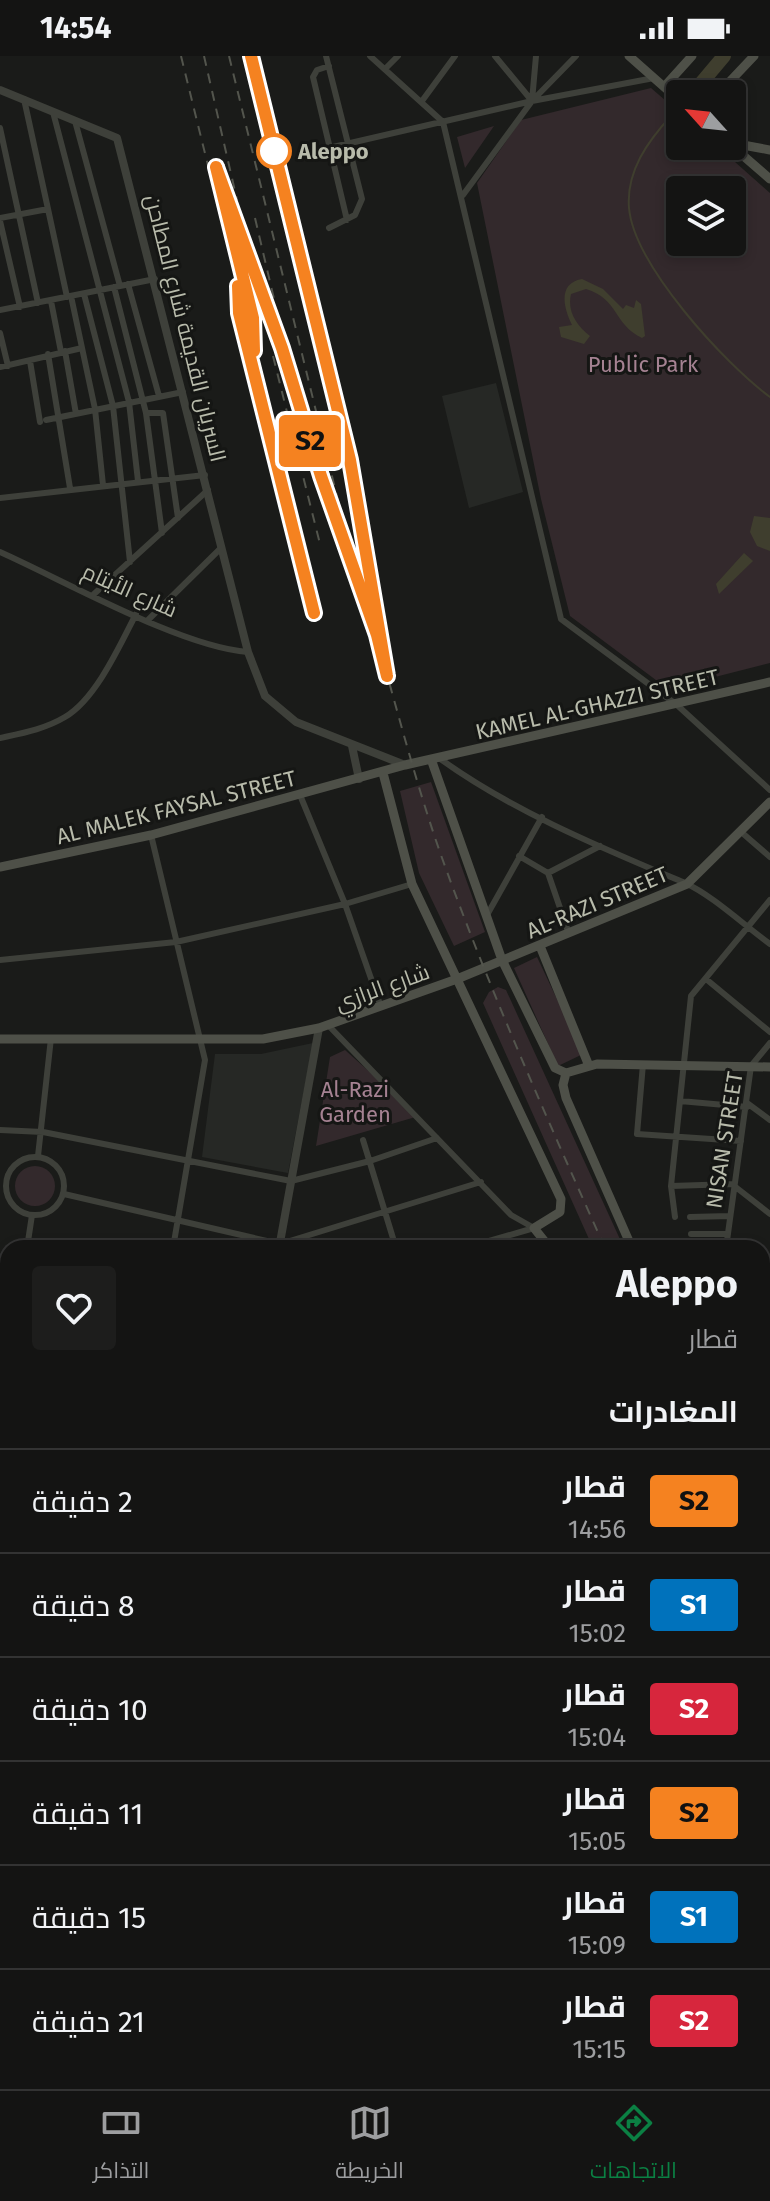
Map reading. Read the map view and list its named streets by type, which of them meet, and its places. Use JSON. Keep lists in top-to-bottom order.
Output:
{
  "streets": {
    "main road": [
      "KAMEL AL-GHAZZI STREET",
      "AL MALEK FAYSAL STREET",
      "AL-RAZI STREET",
      "شارع الرازي"
    ],
    "street": ["السريان القديمة شارع المطاحن", "شارع الأيتام", "NISAN STREET"]
  },
  "crossings": [
    ["السريان القديمة شارع المطاحن", "شارع الأيتام"],
    ["KAMEL AL-GHAZZI STREET", "AL MALEK FAYSAL STREET"],
    ["AL-RAZI STREET", "شارع الرازي"]
  ],
  "parks": ["Public Park", "Al-Razi Garden"],
  "places": ["Aleppo"],
  "north": "top left",
  "page": {
    "status": "14:54",
    "on_map": "S2",
    "heading": [
      ["Aleppo", "قطار"],
      "المغادرات"
    ],
    "list": [
      {
        "mark": "S2",
        "name": "قطار",
        "note": "14:56",
        "value": "2 دقيقة"
      },
      {
        "mark": "S1",
        "name": "قطار",
        "note": "15:02",
        "value": "8 دقيقة"
      },
      {
        "mark": "S2",
        "name": "قطار",
        "note": "15:04",
        "value": "10 دقيقة"
      },
      {
        "mark": "S2",
        "name": "قطار",
        "note": "15:05",
        "value": "11 دقيقة"
      },
      {
        "mark": "S1",
        "name": "قطار",
        "note": "15:09",
        "value": "15 دقيقة"
      },
      {
        "mark": "S2",
        "name": "قطار",
        "note": "15:15",
        "value": "21 دقيقة"
      }
    ],
    "tabs": ["الاتجاهات", "الخريطة", "التذاكر"]
  }
}
